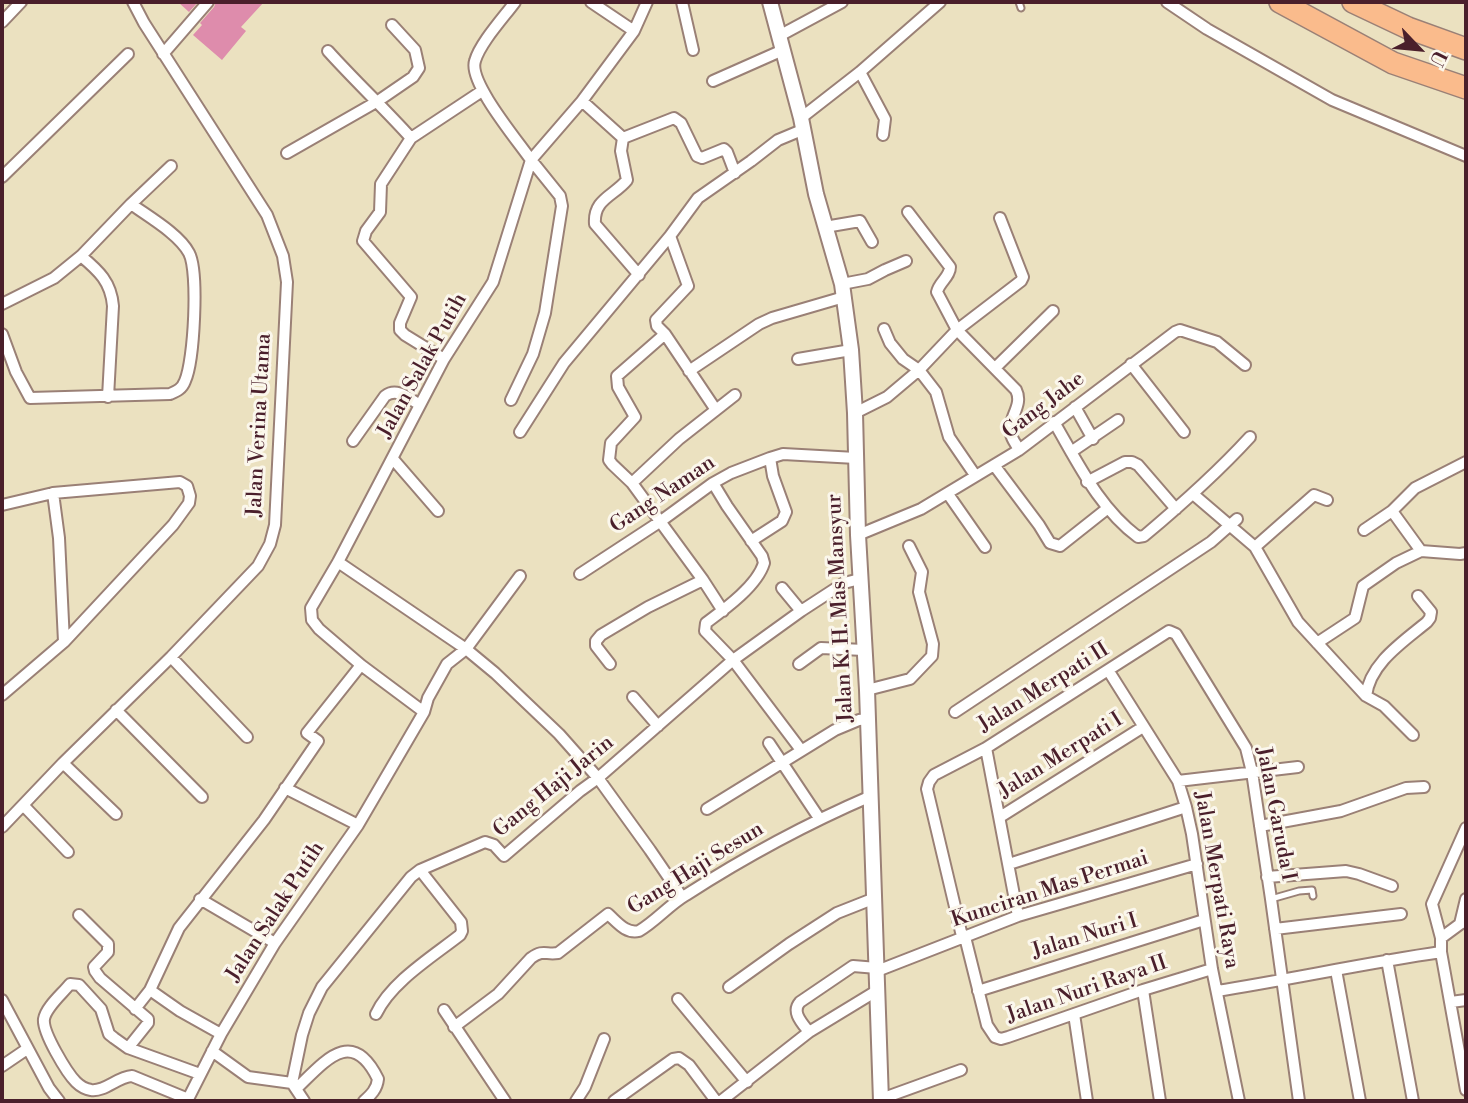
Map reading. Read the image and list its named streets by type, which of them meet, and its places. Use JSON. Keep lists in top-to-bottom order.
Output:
{
  "streets": {
    "street": [
      "Jalan Salak Putih",
      "Gang Jahe",
      "Jalan Verina Utama",
      "Gang Naman",
      "Jalan K. H. Mas Mansyur",
      "Jalan Merpati II",
      "Jalan Merpati I",
      "Gang Haji Jarin",
      "Jalan Garuda I",
      "Gang Haji Sesun",
      "Jalan Merpati Raya",
      "Kunciran Mas Permai",
      "Jalan Nuri I",
      "Jalan Nuri Raya II"
    ]
  },
  "crossings": [
    ["Gang Jahe", "Jalan K. H. Mas Mansyur"],
    ["Gang Naman", "Jalan K. H. Mas Mansyur"],
    ["Jalan K. H. Mas Mansyur", "Gang Haji Jarin"],
    ["Jalan K. H. Mas Mansyur", "Gang Haji Sesun"],
    ["Jalan K. H. Mas Mansyur", "Kunciran Mas Permai"],
    ["Jalan Merpati II", "Jalan Garuda I"],
    ["Jalan Merpati II", "Jalan Merpati Raya"],
    ["Jalan Merpati II", "Jalan Nuri Raya II"],
    ["Jalan Merpati I", "Jalan Merpati Raya"],
    ["Jalan Merpati Raya", "Kunciran Mas Permai"],
    ["Jalan Merpati Raya", "Jalan Nuri I"],
    ["Jalan Merpati Raya", "Jalan Nuri Raya II"],
    ["Kunciran Mas Permai", "Jalan Nuri Raya II"],
    ["Jalan Nuri I", "Jalan Nuri Raya II"]
  ],
  "north": "bottom right"
}
